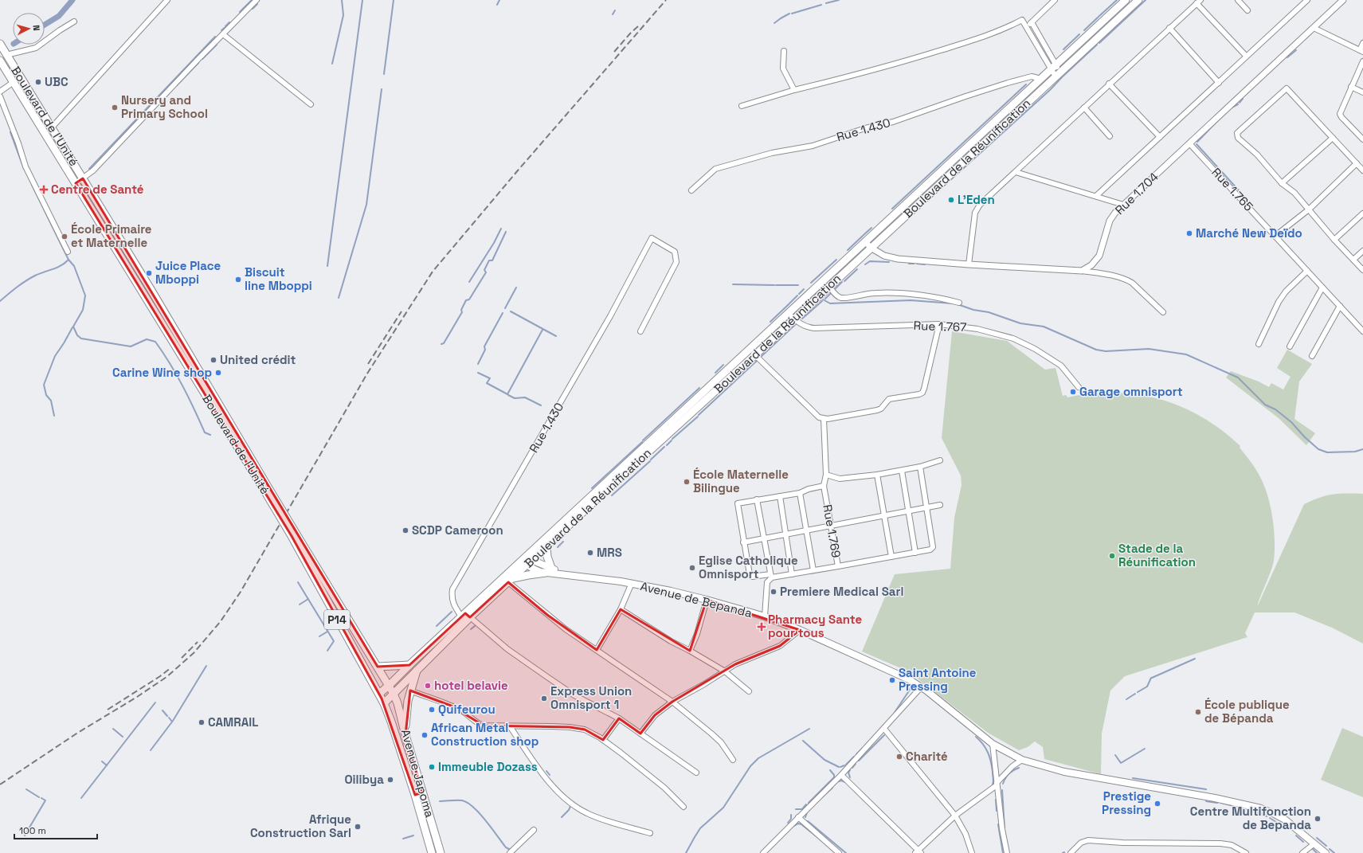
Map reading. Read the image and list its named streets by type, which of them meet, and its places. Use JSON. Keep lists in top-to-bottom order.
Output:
{
  "streets": {
    "main road": [
      "Boulevard de l'Unité",
      "Boulevard de la Réunification",
      "Avenue de Bepanda",
      "P14",
      "Avenue Japoma"
    ],
    "street": [
      "Rue 1.430",
      "Rue 1.765",
      "Rue 1.704",
      "Rue 1.767",
      "Rue 1.769"
    ]
  },
  "crossings": [
    ["Boulevard de l'Unité", "Boulevard de la Réunification"],
    ["Boulevard de l'Unité", "P14"],
    ["Boulevard de l'Unité", "Avenue Japoma"],
    ["Rue 1.430", "Boulevard de la Réunification"],
    ["Boulevard de la Réunification", "Rue 1.767"],
    ["Boulevard de la Réunification", "Avenue de Bepanda"],
    ["Boulevard de la Réunification", "P14"],
    ["Boulevard de la Réunification", "Avenue Japoma"],
    ["Rue 1.765", "Rue 1.704"],
    ["P14", "Avenue Japoma"]
  ],
  "places": {
    "other": [
      "UBC",
      "Nursery and Primary School",
      "L'Eden",
      "Marché New Deïdo",
      "École Primaire et Maternelle",
      "Juice Place Mboppi",
      "Biscuit line Mboppi",
      "United crédit",
      "Carine Wine shop",
      "Garage omnisport",
      "École Maternelle Bilingue",
      "SCDP Cameroon",
      "MRS",
      "Stade de la Réunification",
      "Eglise Catholique Omnisport",
      "Premiere Medical Sarl",
      "Saint Antoine Pressing",
      "hotel belavie",
      "Express Union Omnisport 1",
      "Quifeurou",
      "École publique de Bépanda",
      "CAMRAIL",
      "African Metal Construction shop",
      "Charité",
      "Immeuble Dozass",
      "Oilibya",
      "Prestige Pressing",
      "Centre Multifonction de Bepanda",
      "Afrique Construction Sarl"
    ],
    "health": ["Centre de Santé", "Pharmacy Sante pour tous"]
  },
  "scale_bar": "100 m",
  "north": "right"
}
